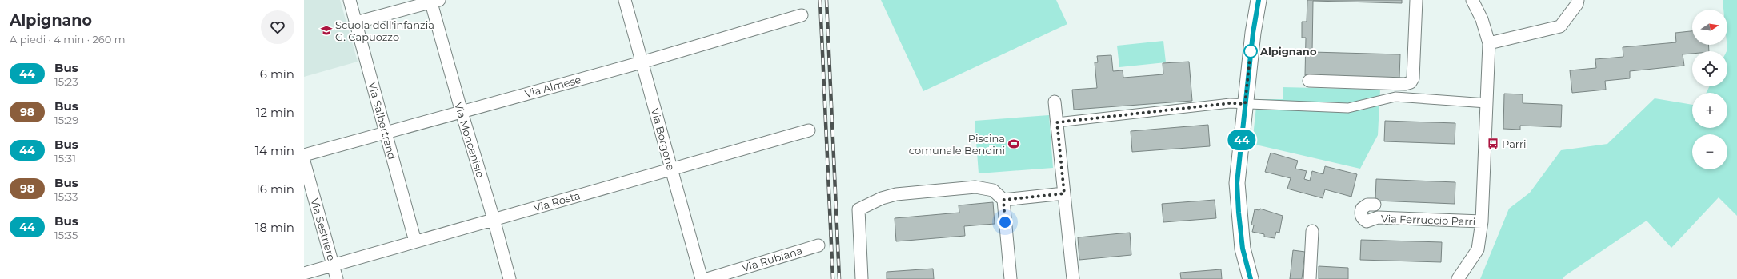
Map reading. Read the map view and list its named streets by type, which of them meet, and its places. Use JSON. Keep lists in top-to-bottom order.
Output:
{
  "streets": {
    "street": [
      "Via Almese",
      "Via Salbertrand",
      "Via Borgone",
      "Via Moncenisio",
      "Via Rosta",
      "Via Ferruccio Parri",
      "Via Sestriere",
      "Via Rubiana"
    ]
  },
  "crossings": [
    ["Via Almese", "Via Salbertrand"],
    ["Via Almese", "Via Borgone"],
    ["Via Almese", "Via Moncenisio"],
    ["Via Salbertrand", "Via Rosta"],
    ["Via Borgone", "Via Rosta"],
    ["Via Moncenisio", "Via Rosta"],
    ["Via Rosta", "Via Sestriere"]
  ],
  "places": {
    "school or university": ["Scuola dell'infanzia G. Capuozzo"],
    "other": ["Alpignano"],
    "sports": ["Piscina comunale Bendini"],
    "bus stop": ["Parri"]
  },
  "lines": ["bus line 44"],
  "north": "right",
  "page": {
    "heading": ["Alpignano", "A piedi · 4 min · 260 m"],
    "on_map": "44",
    "map_buttons": ["+", "−"],
    "list": [
      {
        "mark": "44",
        "name": "Bus",
        "note": "15:23",
        "value": "6 min"
      },
      {
        "mark": "98",
        "name": "Bus",
        "note": "15:29",
        "value": "12 min"
      },
      {
        "mark": "44",
        "name": "Bus",
        "note": "15:31",
        "value": "14 min"
      },
      {
        "mark": "98",
        "name": "Bus",
        "note": "15:33",
        "value": "16 min"
      },
      {
        "mark": "44",
        "name": "Bus",
        "note": "15:35",
        "value": "18 min"
      }
    ]
  }
}
